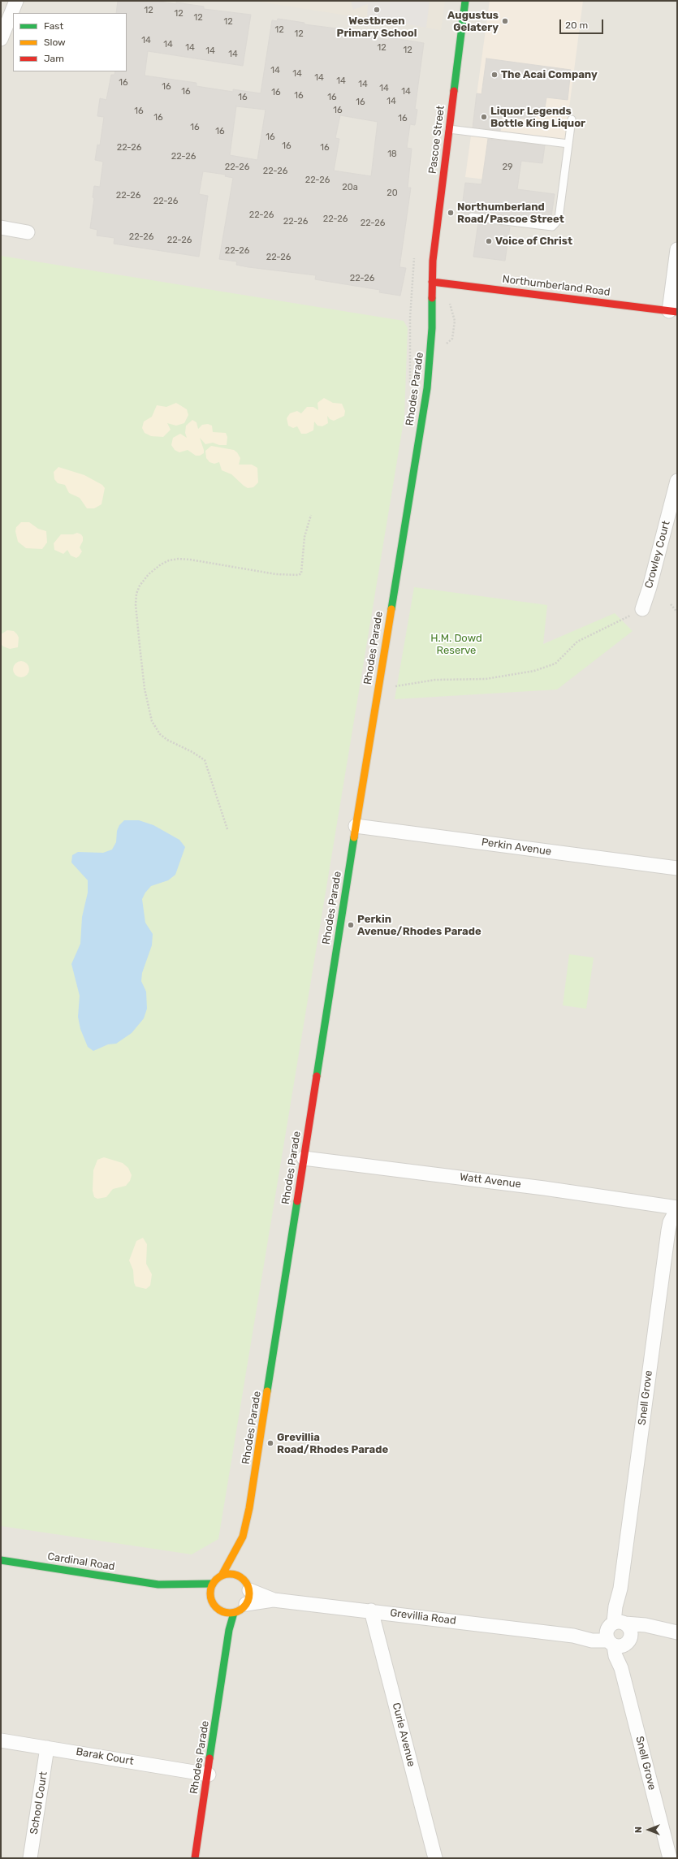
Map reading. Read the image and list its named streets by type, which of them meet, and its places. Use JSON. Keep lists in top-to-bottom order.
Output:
{
  "streets": {
    "main road": [
      "Pascoe Street",
      "Northumberland Road",
      "Rhodes Parade",
      "Cardinal Road"
    ],
    "street": [
      "Crowley Court",
      "Perkin Avenue",
      "Watt Avenue",
      "Snell Grove",
      "Grevillia Road",
      "Curie Avenue",
      "Barak Court",
      "School Court"
    ]
  },
  "crossings": [
    ["Pascoe Street", "Northumberland Road"],
    ["Pascoe Street", "Rhodes Parade"],
    ["Northumberland Road", "Rhodes Parade"],
    ["Rhodes Parade", "Perkin Avenue"],
    ["Rhodes Parade", "Watt Avenue"],
    ["Rhodes Parade", "Cardinal Road"],
    ["Rhodes Parade", "Grevillia Road"],
    ["Rhodes Parade", "Barak Court"],
    ["Watt Avenue", "Snell Grove"],
    ["Snell Grove", "Grevillia Road"],
    ["Cardinal Road", "Grevillia Road"],
    ["Grevillia Road", "Curie Avenue"],
    ["Barak Court", "School Court"]
  ],
  "parks": ["H.M. Dowd Reserve"],
  "places": [
    "Westbreen Primary School",
    "Augustus Gelatery",
    "The Acai Company",
    "Liquor Legends Bottle King Liquor",
    "Northumberland Road/Pascoe Street",
    "Voice of Christ",
    "Perkin Avenue/Rhodes Parade",
    "Grevillia Road/Rhodes Parade"
  ],
  "house_numbers": [
    "12",
    "12",
    "12",
    "12",
    "12",
    "12",
    "14",
    "14",
    "14",
    "12",
    "12",
    "14",
    "14",
    "14",
    "14",
    "14",
    "14",
    "16",
    "14",
    "16",
    "14",
    "16",
    "14",
    "16",
    "16",
    "16",
    "16",
    "14",
    "16",
    "16",
    "16",
    "16",
    "16",
    "16",
    "16",
    "16",
    "16",
    "22-26",
    "16",
    "18",
    "22-26",
    "22-26",
    "29",
    "22-26",
    "22-26",
    "20a",
    "20",
    "22-26",
    "22-26",
    "22-26",
    "22-26",
    "22-26",
    "22-26",
    "22-26",
    "22-26",
    "22-26",
    "22-26",
    "22-26"
  ],
  "legend": ["Fast", "Slow", "Jam"],
  "scale_bar": "20 m",
  "north": "left"
}
